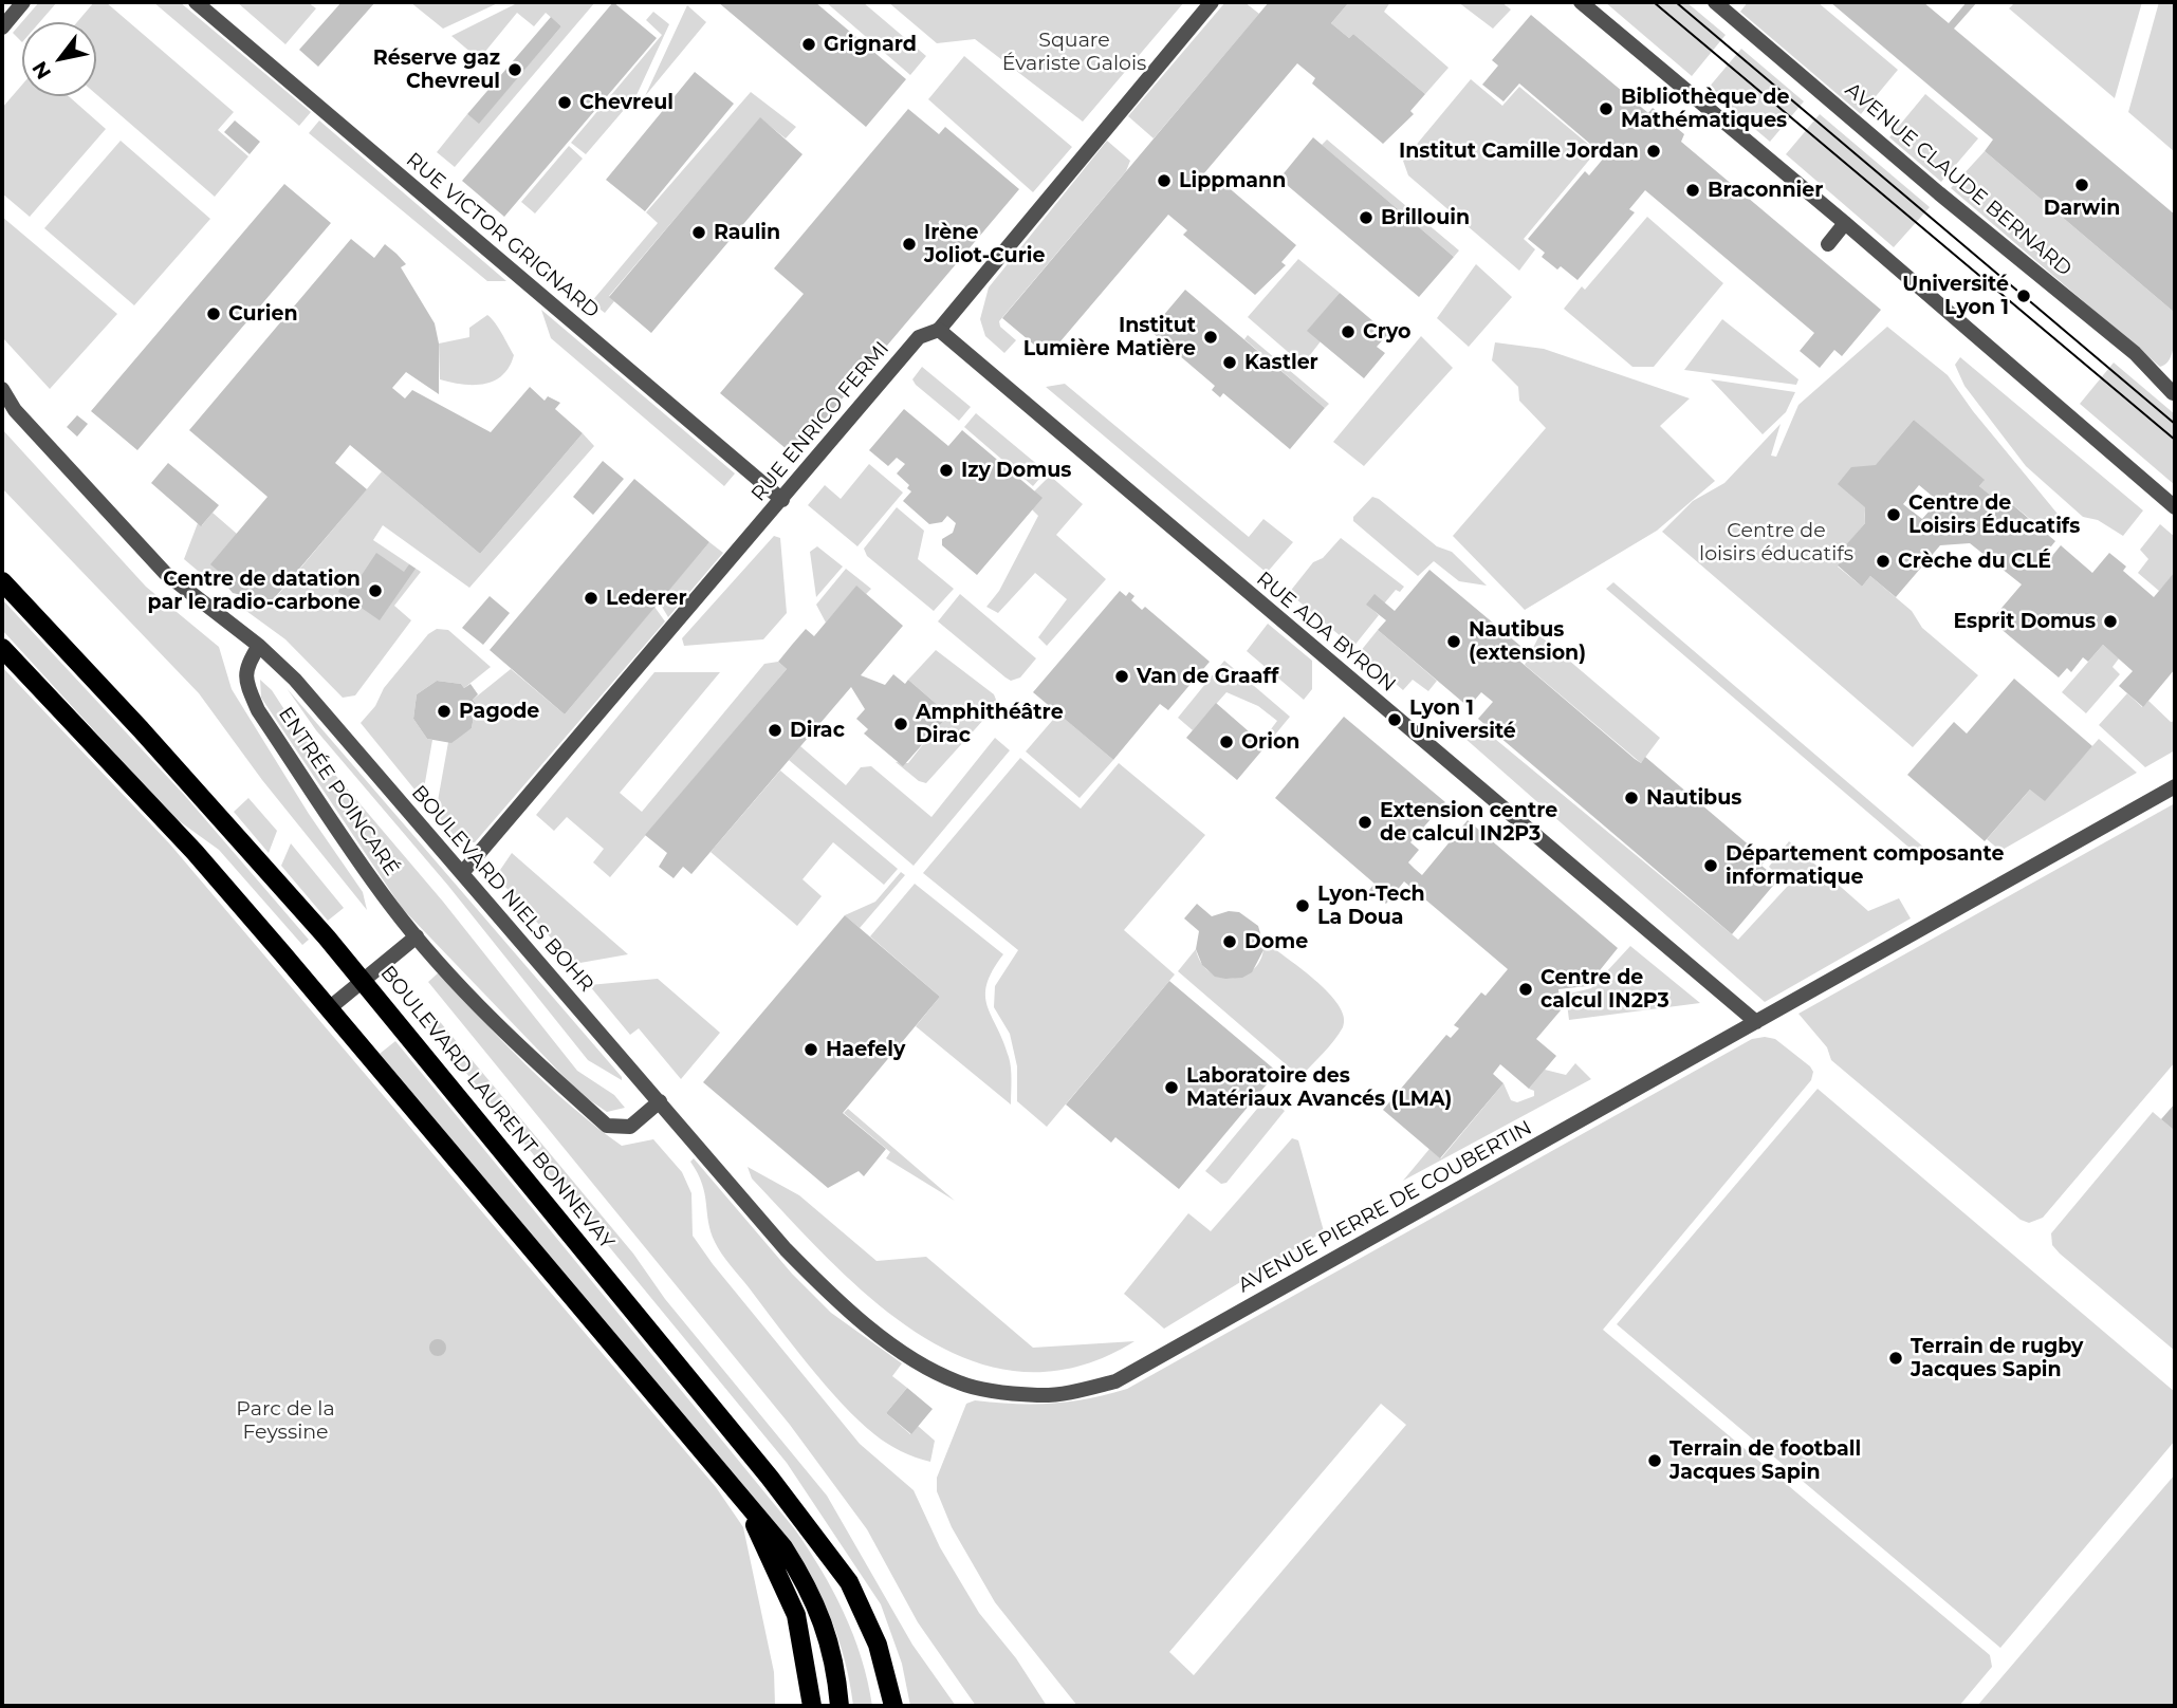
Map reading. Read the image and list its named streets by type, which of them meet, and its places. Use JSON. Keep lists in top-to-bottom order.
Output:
{
  "streets": {
    "main road": ["BOULEVARD LAURENT BONNEVAY"],
    "street": [
      "AVENUE CLAUDE BERNARD",
      "RUE VICTOR GRIGNARD",
      "RUE ENRICO FERMI",
      "RUE ADA BYRON",
      "ENTRÉE POINCARÉ",
      "BOULEVARD NIELS BOHR",
      "AVENUE PIERRE DE COUBERTIN"
    ]
  },
  "crossings": [
    ["RUE VICTOR GRIGNARD", "RUE ENRICO FERMI"],
    ["RUE ENRICO FERMI", "RUE ADA BYRON"],
    ["RUE ENRICO FERMI", "BOULEVARD NIELS BOHR"],
    ["RUE ADA BYRON", "AVENUE PIERRE DE COUBERTIN"],
    ["ENTRÉE POINCARÉ", "BOULEVARD NIELS BOHR"],
    ["ENTRÉE POINCARÉ", "AVENUE PIERRE DE COUBERTIN"],
    ["BOULEVARD NIELS BOHR", "AVENUE PIERRE DE COUBERTIN"]
  ],
  "parks": ["Square Évariste Galois", "Centre de loisirs éducatifs", "Parc de la Feyssine"],
  "places": [
    "Grignard",
    "Réserve gaz Chevreul",
    "Chevreul",
    "Bibliothèque de Mathématiques",
    "Institut Camille Jordan",
    "Lippmann",
    "Darwin",
    "Braconnier",
    "Brillouin",
    "Raulin",
    "Irène Joliot-Curie",
    "Université Lyon 1",
    "Curien",
    "Cryo",
    "Institut Lumière Matière",
    "Kastler",
    "Izy Domus",
    "Centre de Loisirs Éducatifs",
    "Crèche du CLÉ",
    "Centre de datation par le radio-carbone",
    "Lederer",
    "Esprit Domus",
    "Nautibus (extension)",
    "Van de Graaff",
    "Pagode",
    "Lyon 1 Université",
    "Amphithéâtre Dirac",
    "Dirac",
    "Orion",
    "Nautibus",
    "Extension centre de calcul IN2P3",
    "Département composante informatique",
    "Lyon-Tech La Doua",
    "Dome",
    "Centre de calcul IN2P3",
    "Haefely",
    "Laboratoire des Matériaux Avancés (LMA)",
    "Terrain de rugby Jacques Sapin",
    "Terrain de football Jacques Sapin"
  ],
  "north": "bottom left"
}
